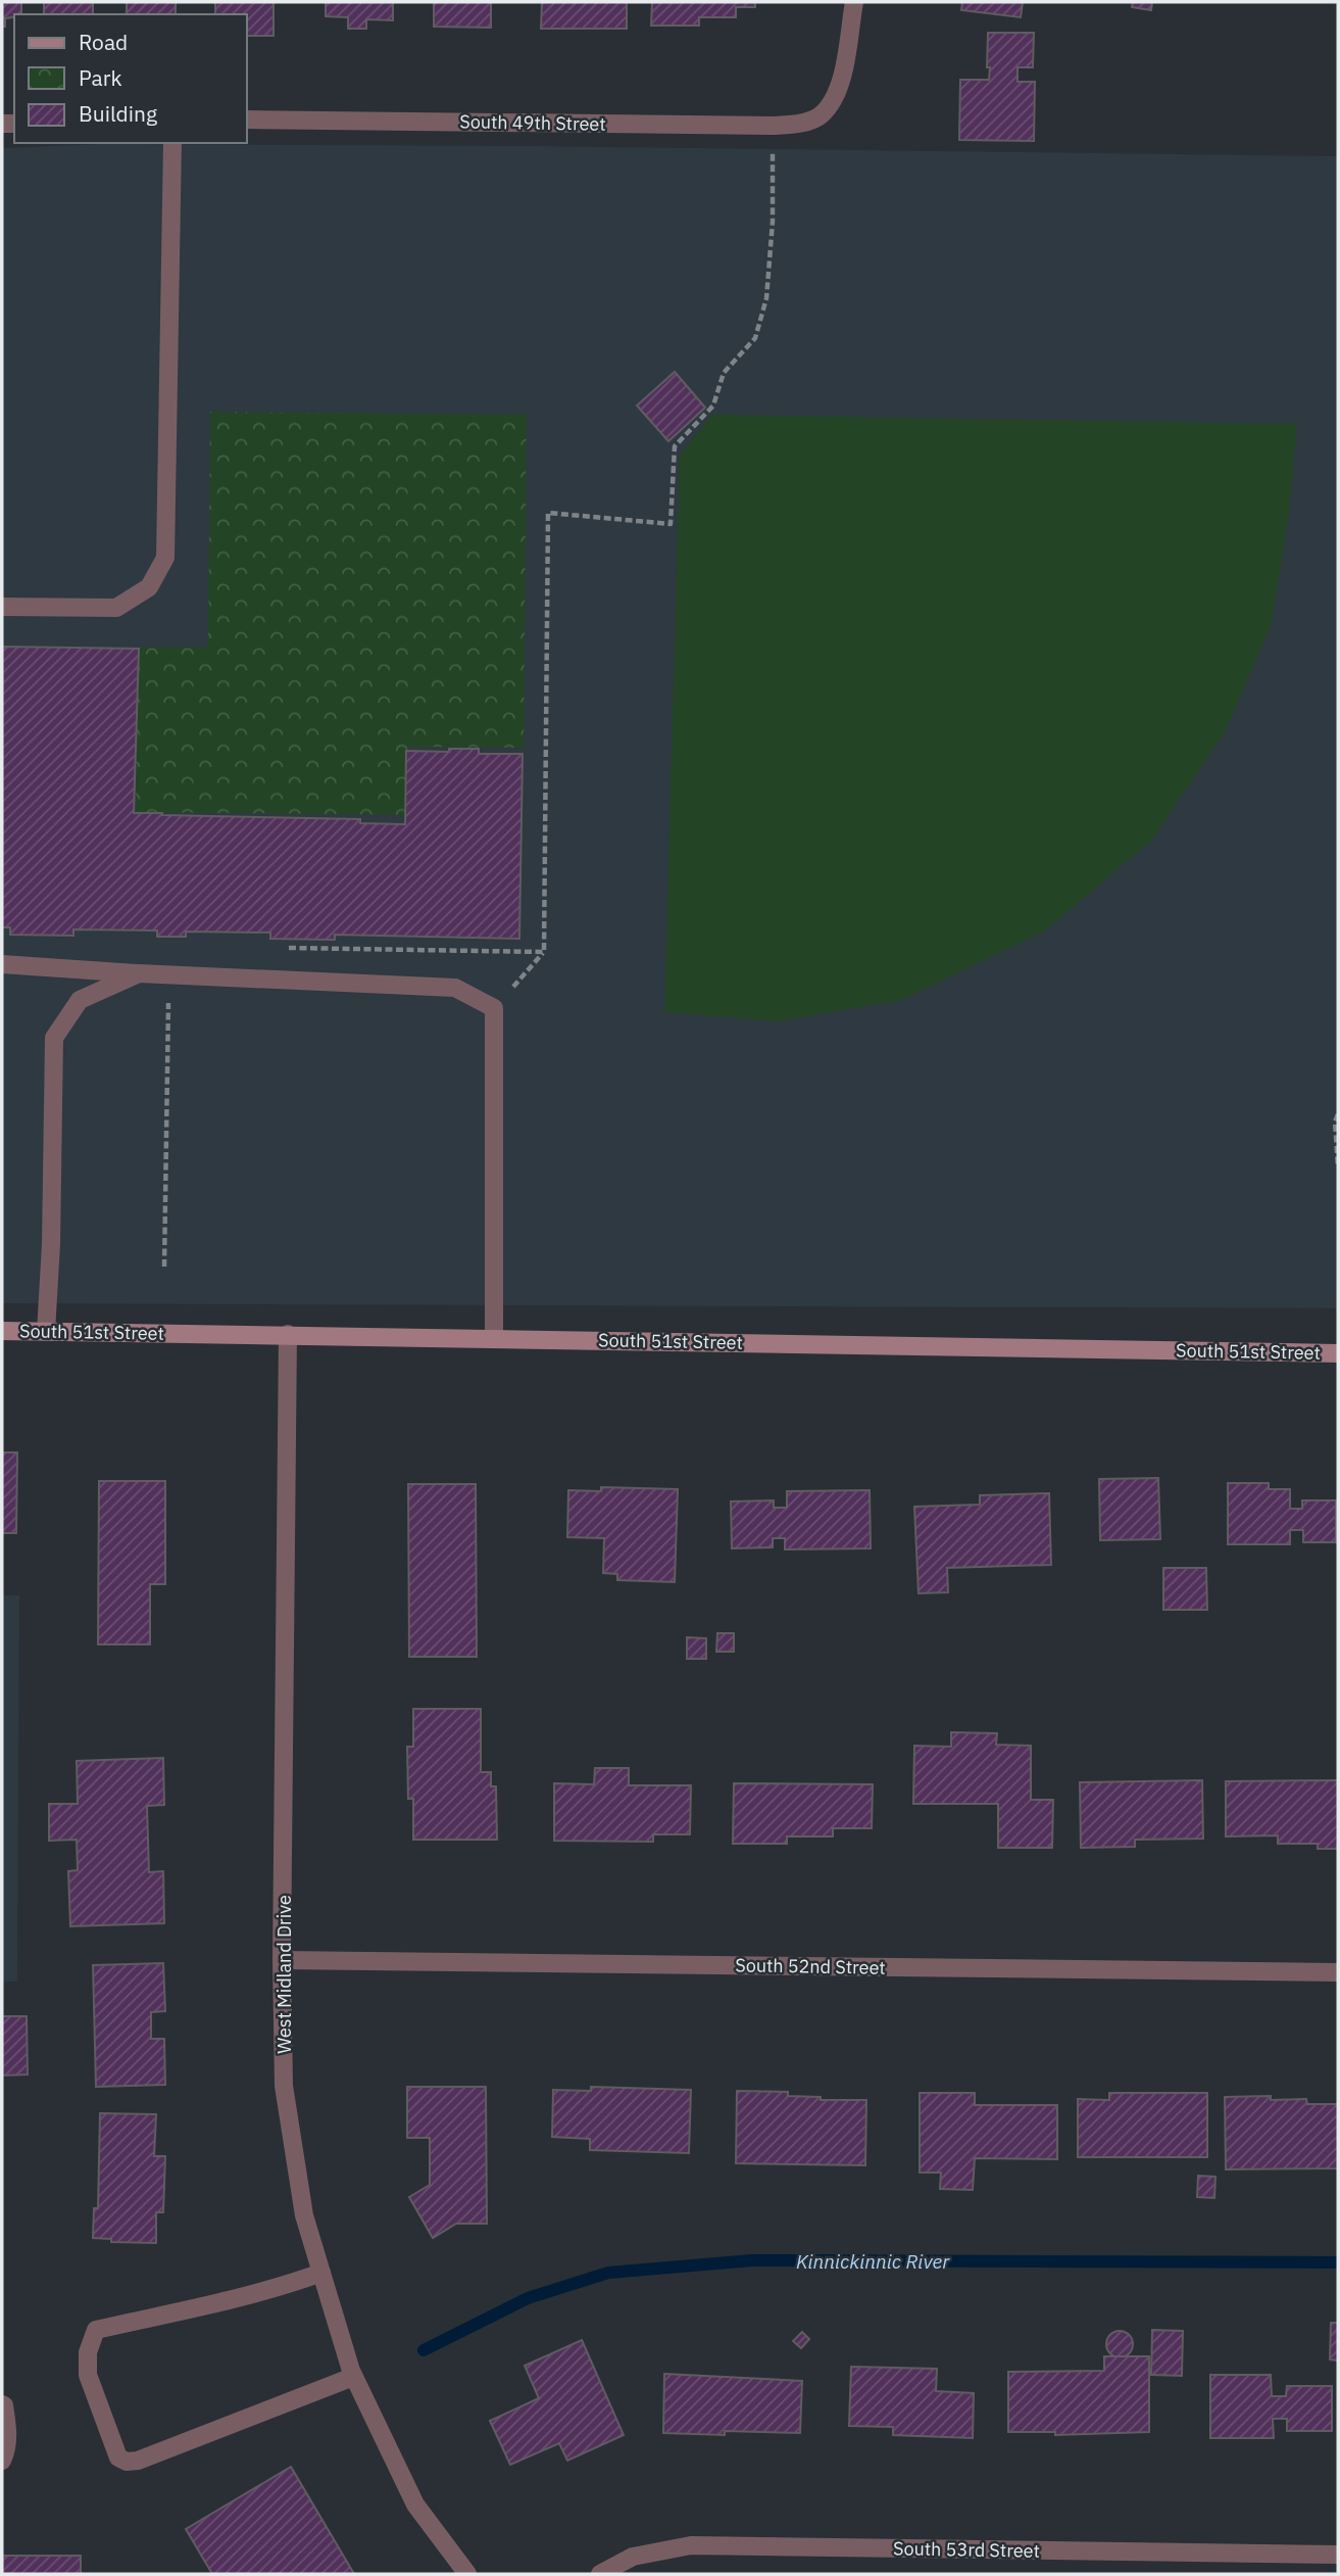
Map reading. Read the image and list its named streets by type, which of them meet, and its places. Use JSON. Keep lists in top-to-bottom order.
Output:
{
  "streets": {
    "street": [
      "South 49th Street",
      "South 51st Street",
      "South 52nd Street",
      "West Midland Drive",
      "South 53rd Street"
    ]
  },
  "crossings": [
    ["South 51st Street", "West Midland Drive"],
    ["South 52nd Street", "West Midland Drive"]
  ],
  "water": ["Kinnickinnic River"],
  "legend": ["Road", "Park", "Building"]
}
